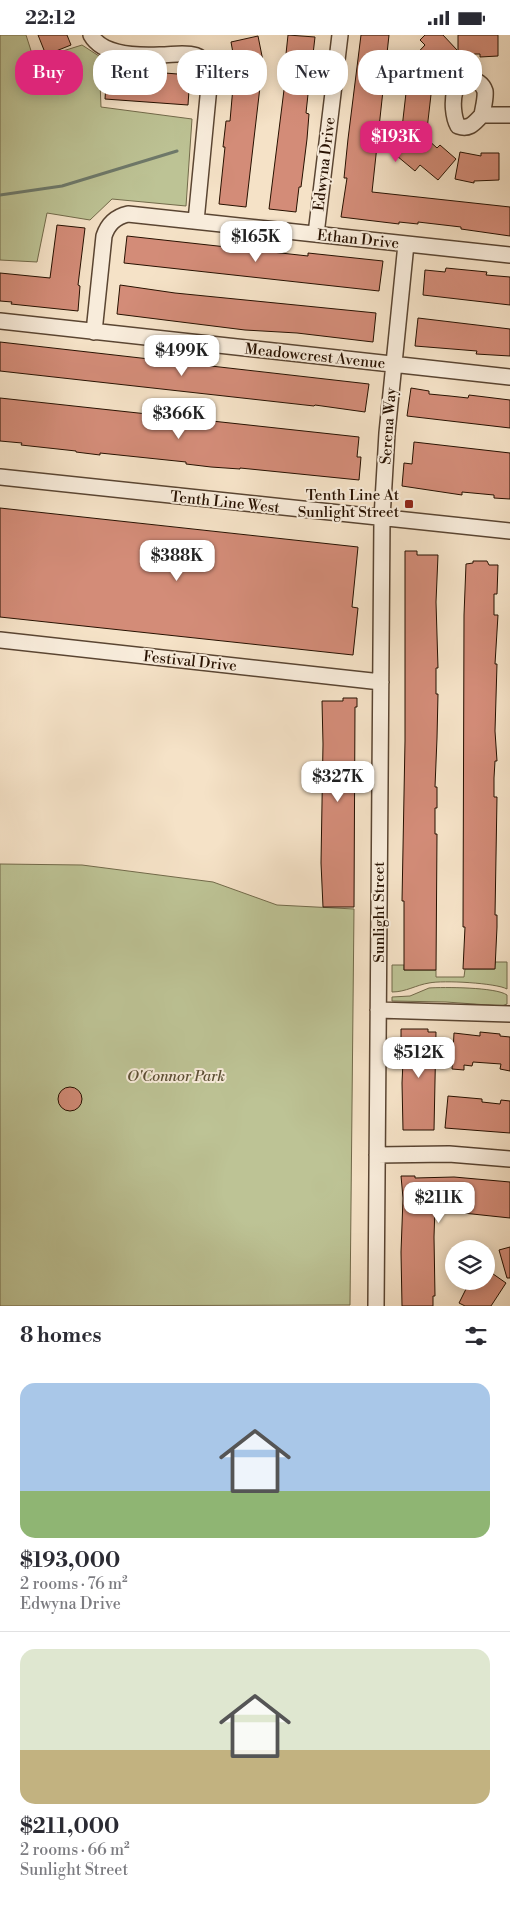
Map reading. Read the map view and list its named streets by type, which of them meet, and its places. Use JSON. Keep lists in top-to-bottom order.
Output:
{
  "streets": {
    "street": [
      "Edwyna Drive",
      "Ethan Drive",
      "Meadowcrest Avenue",
      "Serena Way",
      "Tenth Line West",
      "Festival Drive",
      "Sunlight Street"
    ]
  },
  "crossings": [
    ["Edwyna Drive", "Ethan Drive"],
    ["Ethan Drive", "Meadowcrest Avenue"],
    ["Ethan Drive", "Serena Way"],
    ["Meadowcrest Avenue", "Serena Way"],
    ["Serena Way", "Tenth Line West"],
    ["Serena Way", "Sunlight Street"],
    ["Tenth Line West", "Sunlight Street"],
    ["Festival Drive", "Sunlight Street"]
  ],
  "parks": ["O'Connor Park"],
  "places": {
    "transit": ["Tenth Line At Sunlight Street"]
  },
  "page": {
    "status": "22:12",
    "chip": [
      "Buy",
      "Rent",
      "Filters",
      "New",
      "Apartment"
    ],
    "price": [
      "$193K",
      "$165K",
      "$499K",
      "$366K",
      "$388K",
      "$327K",
      "$512K",
      "$211K"
    ],
    "heading": "8 homes",
    "list": [
      {
        "name": "$193,000",
        "note": "2 rooms · 76 m² · Edwyna Drive"
      },
      {
        "name": "$211,000",
        "note": "2 rooms · 66 m² · Sunlight Street"
      }
    ]
  }
}
